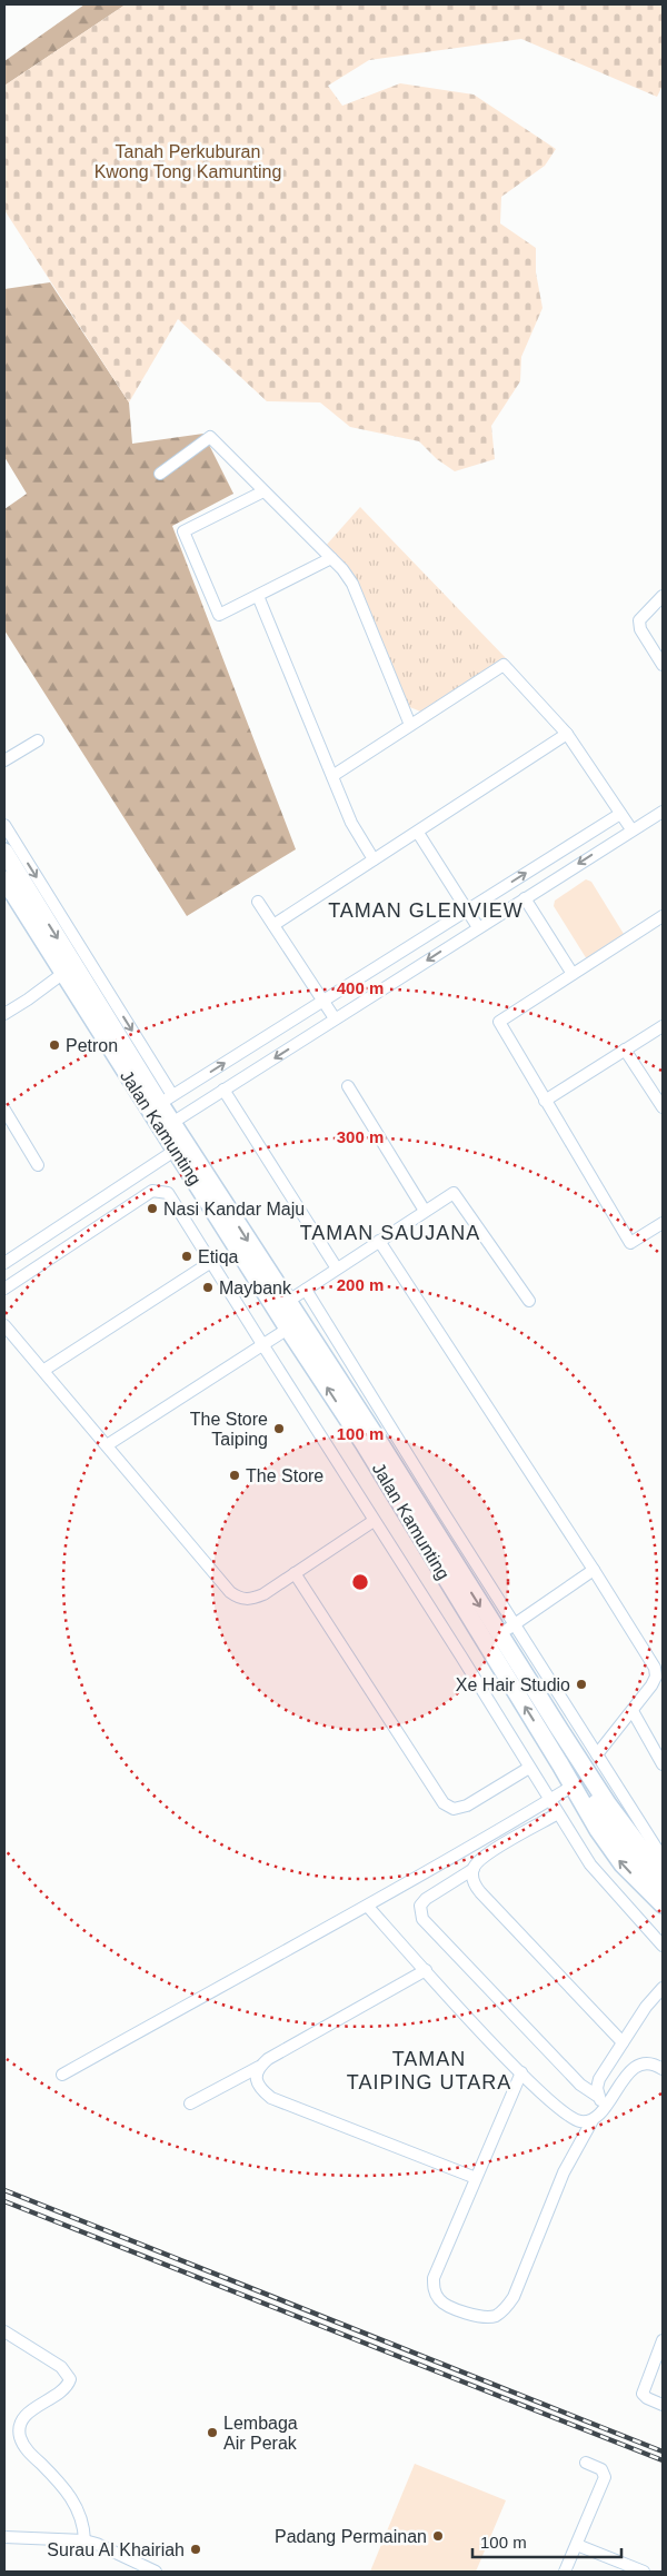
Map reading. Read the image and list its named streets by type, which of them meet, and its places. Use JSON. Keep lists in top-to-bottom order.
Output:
{
  "streets": {
    "main road": ["Jalan Kamunting"]
  },
  "districts": ["TAMAN GLENVIEW", "TAMAN SAUJANA", "TAMAN TAIPING UTARA"],
  "parks": ["Tanah Perkuburan Kwong Tong Kamunting"],
  "places": [
    "Petron",
    "Nasi Kandar Maju",
    "Etiqa",
    "Maybank",
    "The Store Taiping",
    "The Store",
    "Xe Hair Studio",
    "Lembaga Air Perak",
    "Padang Permainan",
    "Surau Al Khairiah"
  ],
  "scale_bar": "100 m",
  "rings": [
    "400 m",
    "300 m",
    "200 m",
    "100 m"
  ]
}
